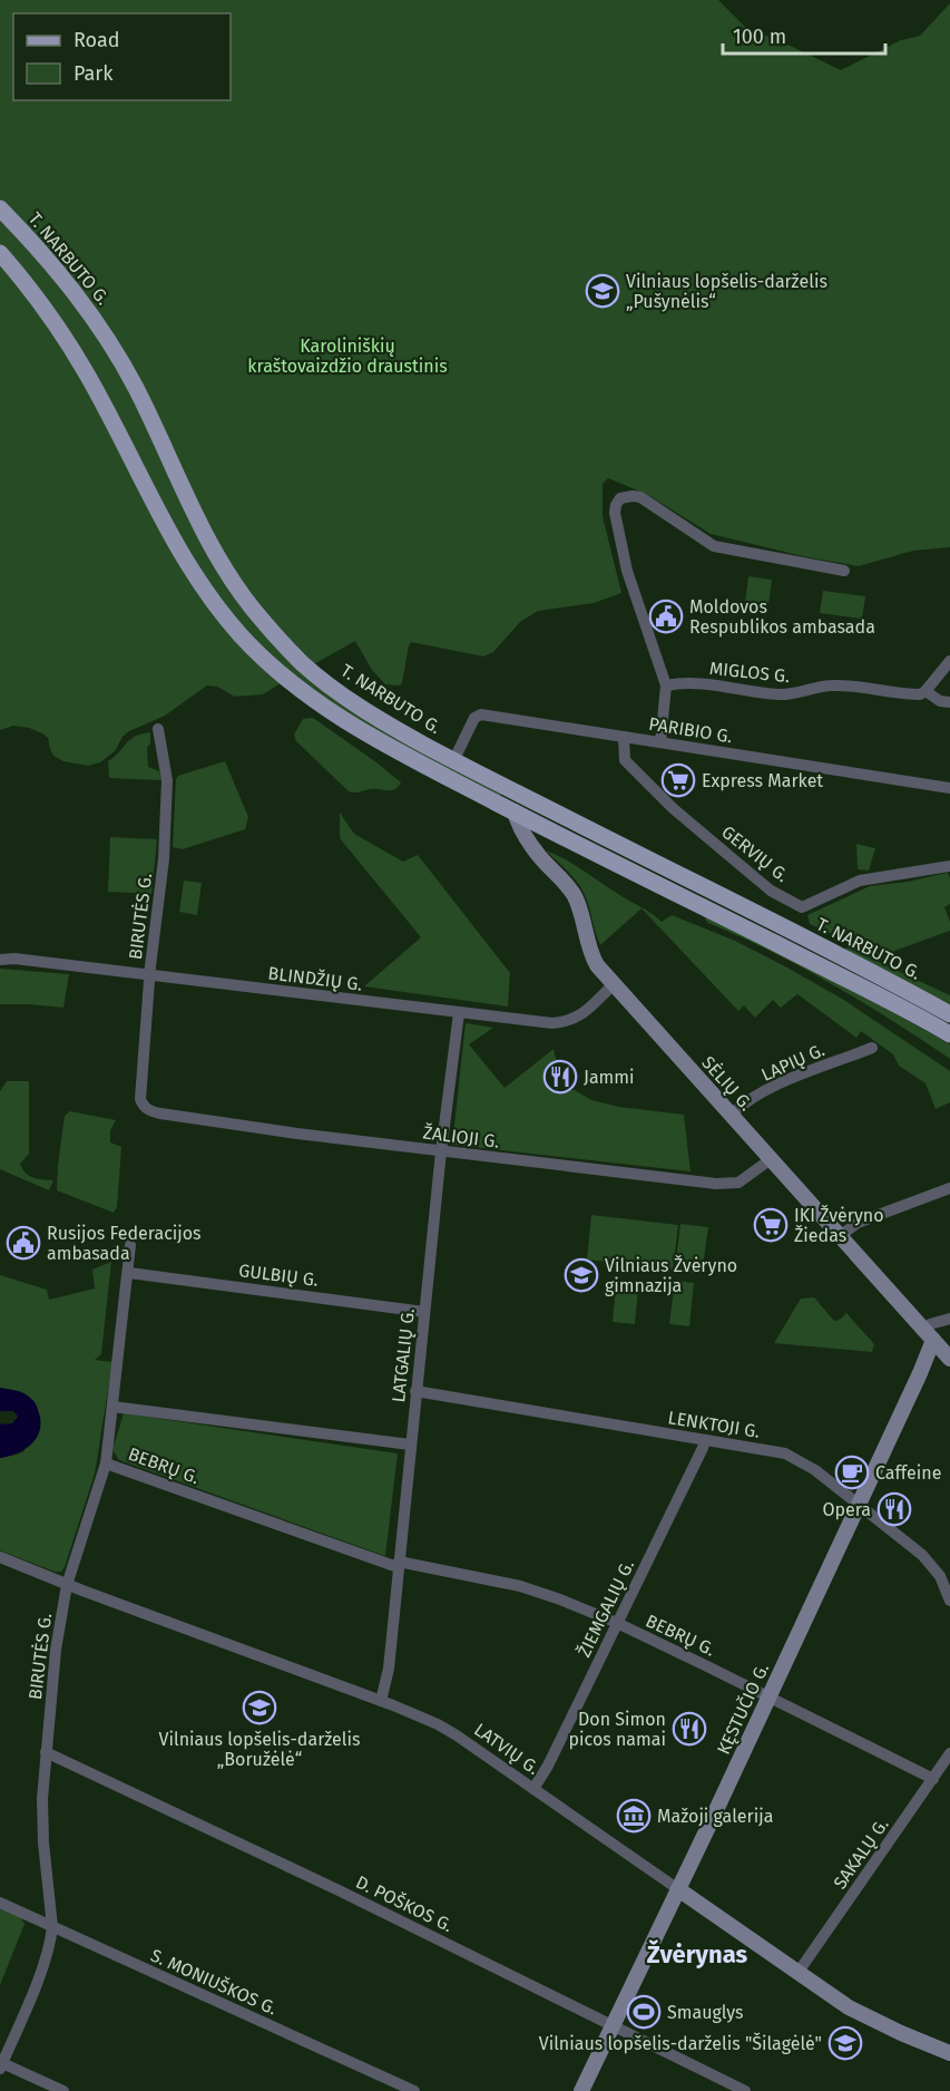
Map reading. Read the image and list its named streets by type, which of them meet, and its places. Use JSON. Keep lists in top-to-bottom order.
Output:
{
  "streets": {
    "main road": [
      "T. NARBUTO G.",
      "SĖLIŲ G.",
      "KĘSTUČIO G.",
      "LATVIŲ G."
    ],
    "street": [
      "MIGLOS G.",
      "PARIBIO G.",
      "GERVIŲ G.",
      "BIRUTĖS G.",
      "BLINDŽIŲ G.",
      "LAPIŲ G.",
      "ŽALIOJI G.",
      "GULBIŲ G.",
      "LATGALIŲ G.",
      "LENKTOJI G.",
      "BEBRŲ G.",
      "ŽIEMGALIŲ G.",
      "SAKALŲ G.",
      "D. POŠKOS G.",
      "S. MONIUŠKOS G."
    ]
  },
  "crossings": [
    ["T. NARBUTO G.", "PARIBIO G."],
    ["T. NARBUTO G.", "SĖLIŲ G."],
    ["PARIBIO G.", "GERVIŲ G."],
    ["BIRUTĖS G.", "BLINDŽIŲ G."],
    ["BIRUTĖS G.", "ŽALIOJI G."],
    ["BIRUTĖS G.", "GULBIŲ G."],
    ["BIRUTĖS G.", "BEBRŲ G."],
    ["BIRUTĖS G.", "LATVIŲ G."],
    ["BIRUTĖS G.", "D. POŠKOS G."],
    ["BIRUTĖS G.", "S. MONIUŠKOS G."],
    ["BLINDŽIŲ G.", "SĖLIŲ G."],
    ["BLINDŽIŲ G.", "LATGALIŲ G."],
    ["LAPIŲ G.", "SĖLIŲ G."],
    ["SĖLIŲ G.", "ŽALIOJI G."],
    ["SĖLIŲ G.", "KĘSTUČIO G."],
    ["ŽALIOJI G.", "LATGALIŲ G."],
    ["GULBIŲ G.", "LATGALIŲ G."],
    ["LATGALIŲ G.", "LENKTOJI G."],
    ["LATGALIŲ G.", "BEBRŲ G."],
    ["LATGALIŲ G.", "LATVIŲ G."],
    ["LENKTOJI G.", "ŽIEMGALIŲ G."],
    ["LENKTOJI G.", "KĘSTUČIO G."],
    ["BEBRŲ G.", "ŽIEMGALIŲ G."],
    ["BEBRŲ G.", "KĘSTUČIO G."],
    ["BEBRŲ G.", "SAKALŲ G."],
    ["ŽIEMGALIŲ G.", "LATVIŲ G."],
    ["KĘSTUČIO G.", "LATVIŲ G."],
    ["KĘSTUČIO G.", "D. POŠKOS G."],
    ["LATVIŲ G.", "SAKALŲ G."]
  ],
  "districts": ["Žvėrynas"],
  "parks": ["Karoliniškių kraštovaizdžio draustinis"],
  "places": {
    "school or university": [
      "Vilniaus lopšelis-darželis „Pušynėlis“",
      "Vilniaus Žvėryno gimnazija",
      "Vilniaus lopšelis-darželis „Boružėlė“",
      "Vilniaus lopšelis-darželis \"Šilagėlė\""
    ],
    "public building": ["Moldovos Respublikos ambasada", "Rusijos Federacijos ambasada"],
    "supermarket": ["Express Market", "IKI Žvėryno Žiedas"],
    "restaurant": ["Jammi", "Opera", "Don Simon picos namai"],
    "cafe": ["Caffeine"],
    "museum": ["Mažoji galerija"],
    "sports": ["Smauglys"]
  },
  "legend": ["Road", "Park"],
  "scale_bar": "100 m"
}
